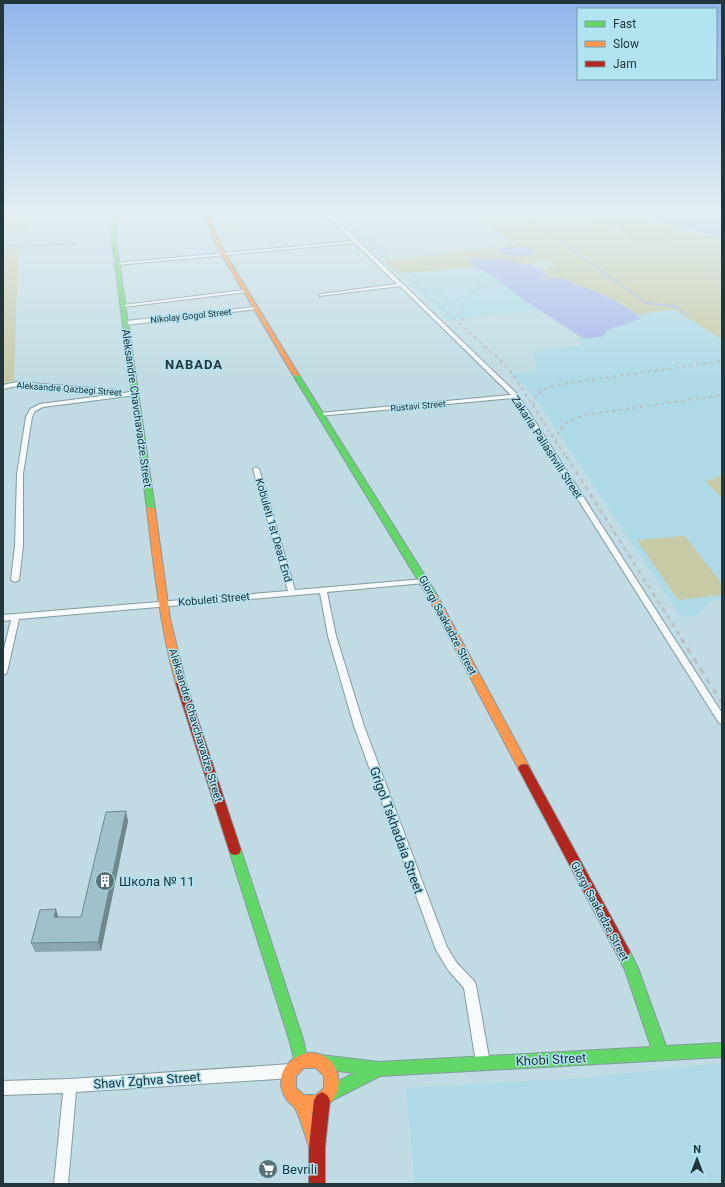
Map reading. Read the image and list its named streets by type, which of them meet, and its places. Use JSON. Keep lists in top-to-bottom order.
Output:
{
  "streets": {
    "street": [
      "Nikolay Gogol Street",
      "Aleksandre Qazbegi Street",
      "Rustavi Street",
      "Aleksandre Chavchavadze Street",
      "Zakaria Paliashvili Street",
      "Kobuleti 1st Dead End",
      "Kobuleti Street",
      "Giorgi Saakadze Street",
      "Grigol Tskhadaia Street",
      "Khobi Street",
      "Shavi Zghva Street"
    ]
  },
  "crossings": [
    ["Nikolay Gogol Street", "Aleksandre Chavchavadze Street"],
    ["Nikolay Gogol Street", "Giorgi Saakadze Street"],
    ["Aleksandre Qazbegi Street", "Aleksandre Chavchavadze Street"],
    ["Rustavi Street", "Zakaria Paliashvili Street"],
    ["Rustavi Street", "Giorgi Saakadze Street"],
    ["Aleksandre Chavchavadze Street", "Kobuleti Street"],
    ["Aleksandre Chavchavadze Street", "Khobi Street"],
    ["Aleksandre Chavchavadze Street", "Shavi Zghva Street"],
    ["Kobuleti 1st Dead End", "Kobuleti Street"],
    ["Kobuleti Street", "Giorgi Saakadze Street"],
    ["Kobuleti Street", "Grigol Tskhadaia Street"],
    ["Giorgi Saakadze Street", "Khobi Street"],
    ["Grigol Tskhadaia Street", "Khobi Street"],
    ["Khobi Street", "Shavi Zghva Street"]
  ],
  "districts": ["NABADA"],
  "places": {
    "building": ["Школа № 11"],
    "supermarket": ["Bevrili"]
  },
  "legend": ["Fast", "Slow", "Jam"],
  "north": "top"
}
